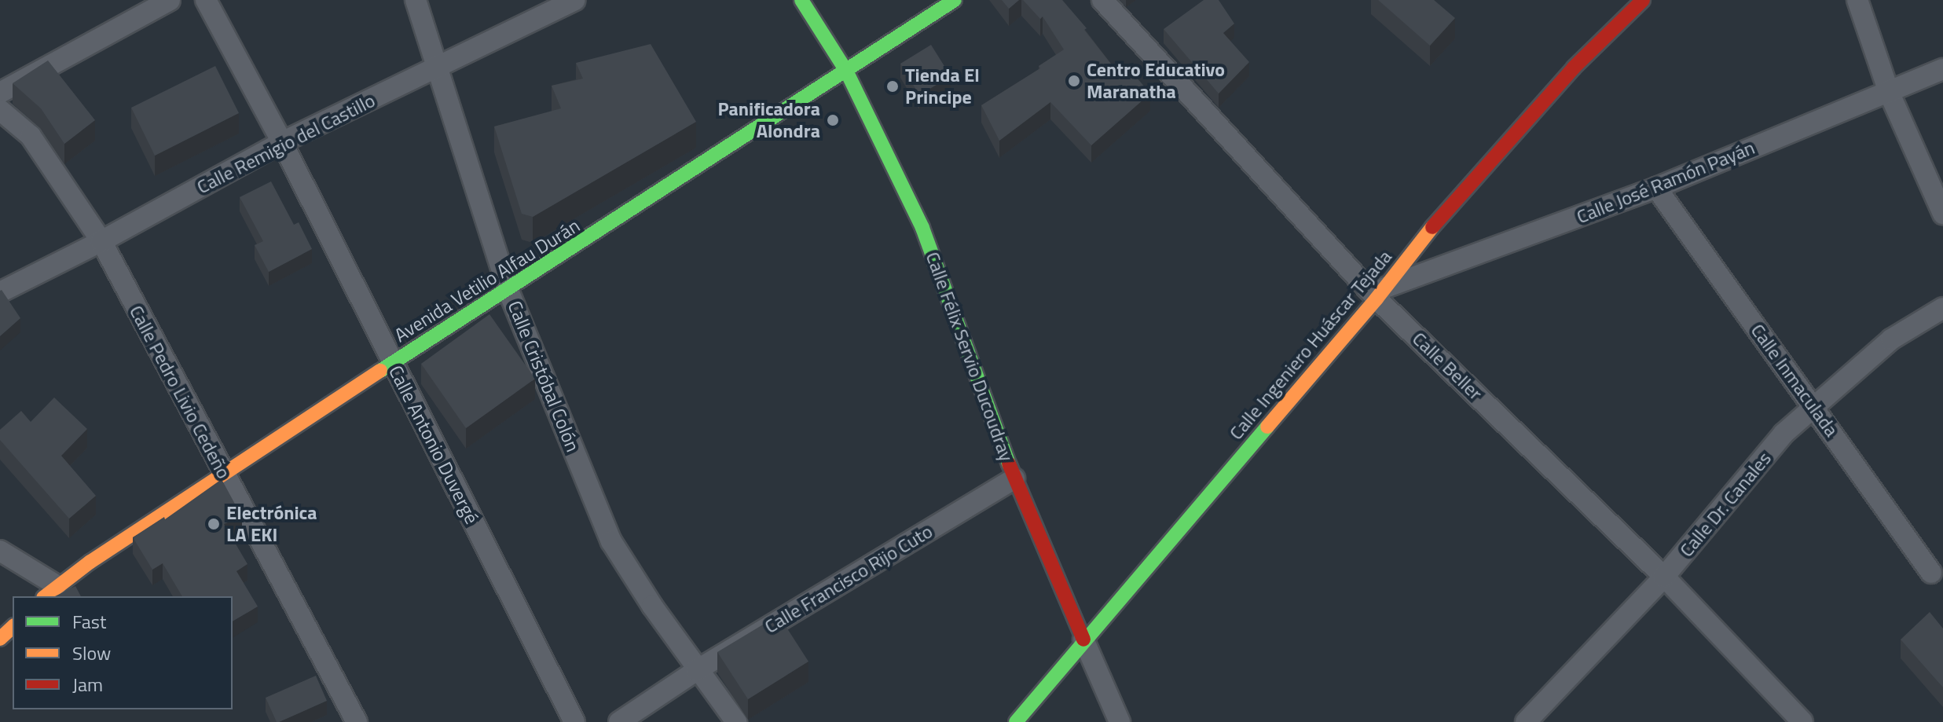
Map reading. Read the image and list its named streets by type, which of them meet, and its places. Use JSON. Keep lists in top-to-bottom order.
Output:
{
  "streets": {
    "main road": ["Avenida Vetilio Alfau Durán", "Calle Ingeniero Huáscar Tejada", "Calle Félix Servio Ducoudray"],
    "street": [
      "Calle Remigio del Castillo",
      "Calle José Ramón Payán",
      "Calle Beller",
      "Calle Cristóbal Colón",
      "Calle Inmaculada",
      "Calle Pedro Livio Cedeño",
      "Calle Antonio Duvergé",
      "Calle Dr. Canales",
      "Calle Francisco Rijo Cuto"
    ]
  },
  "crossings": [
    ["Calle Remigio del Castillo", "Calle Cristóbal Colón"],
    ["Calle Remigio del Castillo", "Calle Pedro Livio Cedeño"],
    ["Calle Remigio del Castillo", "Calle Antonio Duvergé"],
    ["Calle José Ramón Payán", "Calle Ingeniero Huáscar Tejada"],
    ["Calle José Ramón Payán", "Calle Beller"],
    ["Calle José Ramón Payán", "Calle Inmaculada"],
    ["Avenida Vetilio Alfau Durán", "Calle Félix Servio Ducoudray"],
    ["Avenida Vetilio Alfau Durán", "Calle Cristóbal Colón"],
    ["Avenida Vetilio Alfau Durán", "Calle Pedro Livio Cedeño"],
    ["Avenida Vetilio Alfau Durán", "Calle Antonio Duvergé"],
    ["Calle Ingeniero Huáscar Tejada", "Calle Félix Servio Ducoudray"],
    ["Calle Ingeniero Huáscar Tejada", "Calle Beller"],
    ["Calle Félix Servio Ducoudray", "Calle Francisco Rijo Cuto"],
    ["Calle Beller", "Calle Dr. Canales"],
    ["Calle Cristóbal Colón", "Calle Francisco Rijo Cuto"],
    ["Calle Inmaculada", "Calle Dr. Canales"]
  ],
  "places": [
    "Centro Educativo Maranatha",
    "Tienda El Principe",
    "Panificadora Alondra",
    "Electrónica LA EKI"
  ],
  "legend": ["Fast", "Slow", "Jam"]
}
